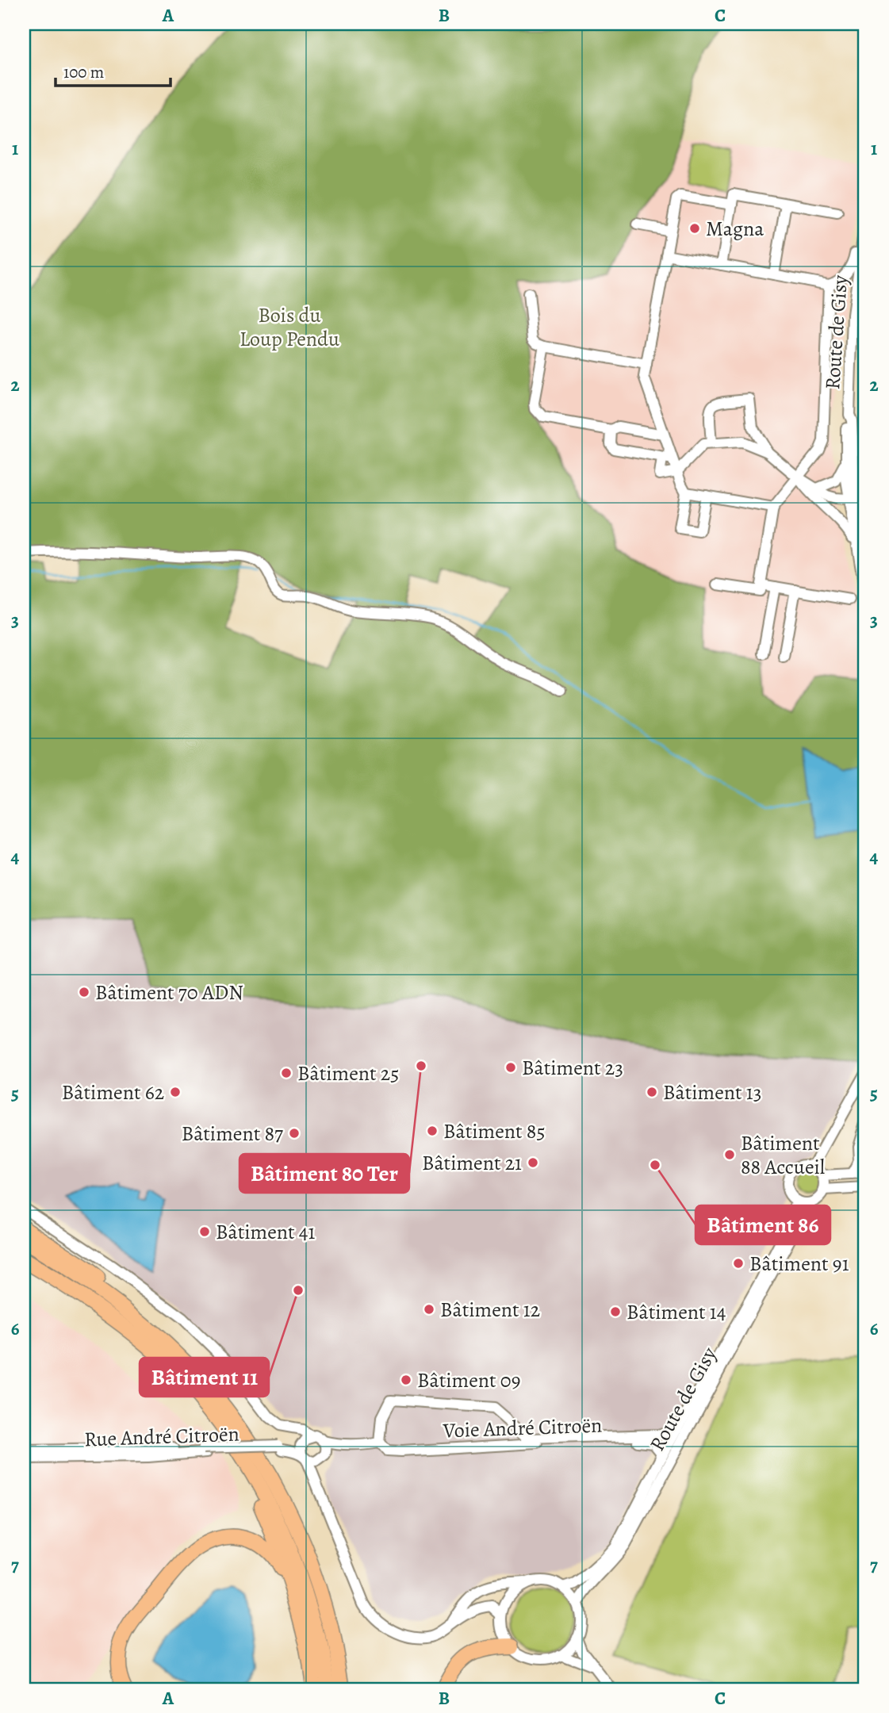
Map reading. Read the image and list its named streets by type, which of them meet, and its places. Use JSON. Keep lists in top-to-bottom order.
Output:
{
  "streets": {
    "street": ["Route de Gisy", "Voie André Citroën", "Rue André Citroën"]
  },
  "crossings": [
    ["Route de Gisy", "Voie André Citroën"],
    ["Voie André Citroën", "Rue André Citroën"]
  ],
  "parks": ["Bois du Loup Pendu"],
  "places": [
    "Magna",
    "Bâtiment 70 ADN",
    "Bâtiment 80 Ter",
    "Bâtiment 23",
    "Bâtiment 25",
    "Bâtiment 62",
    "Bâtiment 13",
    "Bâtiment 85",
    "Bâtiment 87",
    "Bâtiment 88 Accueil",
    "Bâtiment 21",
    "Bâtiment 86",
    "Bâtiment 41",
    "Bâtiment 91",
    "Bâtiment 11",
    "Bâtiment 12",
    "Bâtiment 14",
    "Bâtiment 09"
  ],
  "scale_bar": "100 m",
  "grid": {
    "columns": ["A", "B", "C"],
    "rows": [
      "1",
      "2",
      "3",
      "4",
      "5",
      "6",
      "7"
    ]
  }
}
